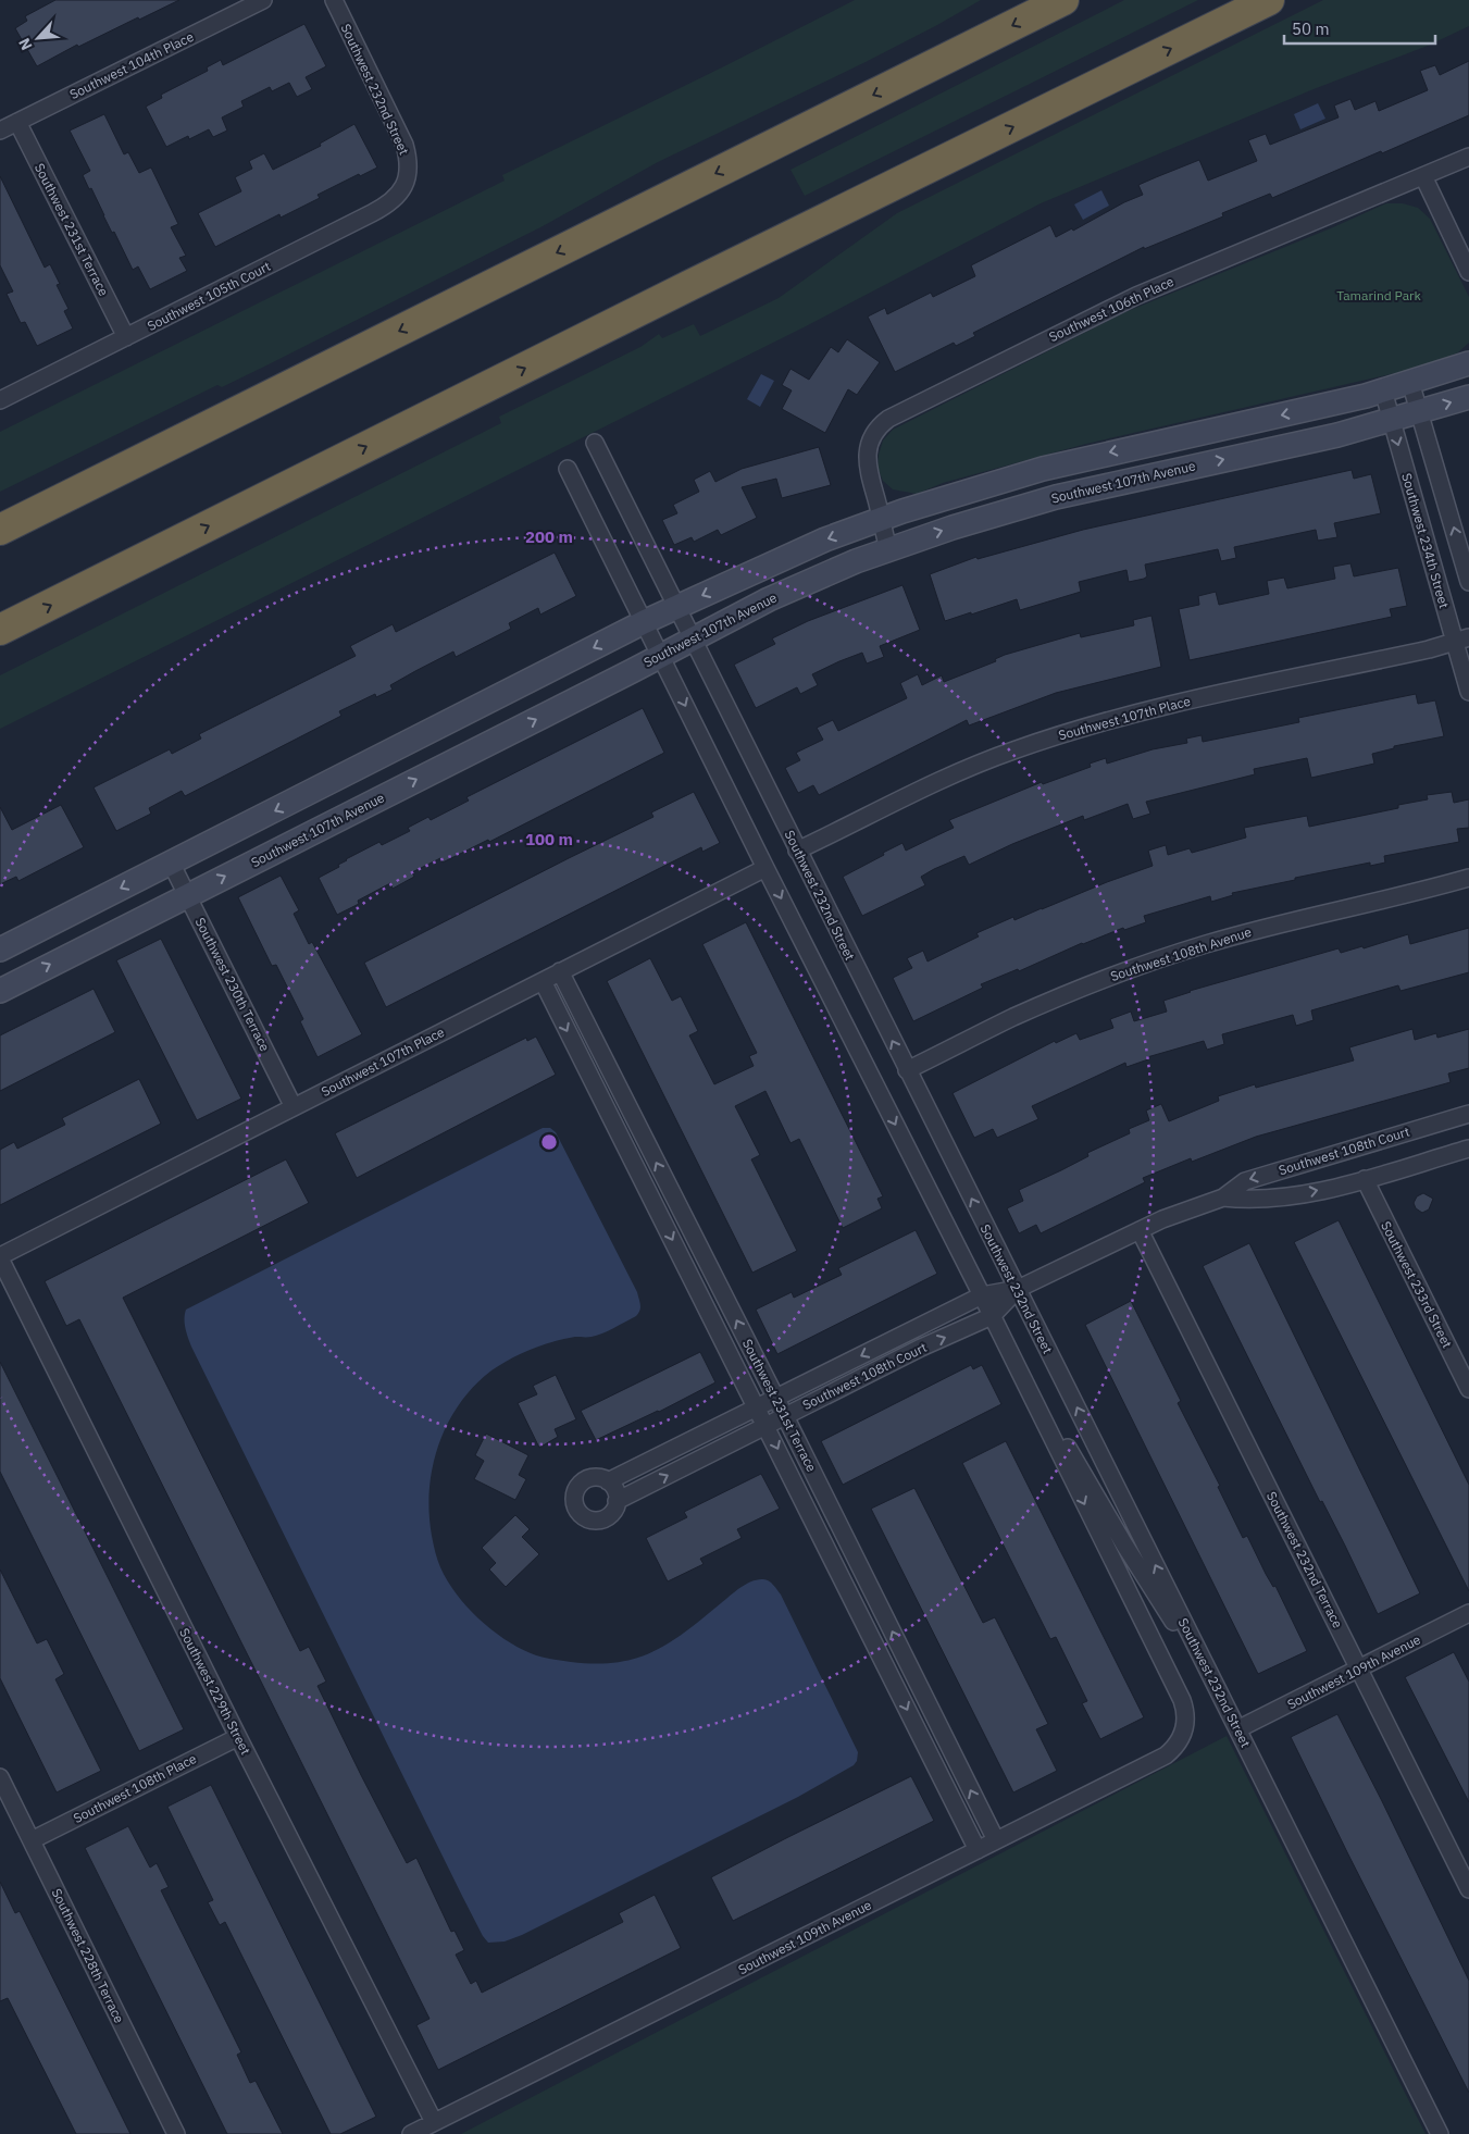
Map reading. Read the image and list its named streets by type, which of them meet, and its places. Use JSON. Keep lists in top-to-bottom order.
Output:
{
  "streets": {
    "street": [
      "Southwest 104th Place",
      "Southwest 232nd Street",
      "Southwest 231st Terrace",
      "Southwest 105th Court",
      "Southwest 106th Place",
      "Southwest 107th Avenue",
      "Southwest 234th Street",
      "Southwest 107th Place",
      "Southwest 108th Avenue",
      "Southwest 230th Terrace",
      "Southwest 108th Court",
      "Southwest 233rd Street",
      "Southwest 232nd Terrace",
      "Southwest 109th Avenue",
      "Southwest 229th Street",
      "Southwest 108th Place",
      "Southwest 228th Terrace"
    ]
  },
  "crossings": [
    ["Southwest 104th Place", "Southwest 231st Terrace"],
    ["Southwest 232nd Street", "Southwest 105th Court"],
    ["Southwest 232nd Street", "Southwest 107th Avenue"],
    ["Southwest 232nd Street", "Southwest 107th Place"],
    ["Southwest 232nd Street", "Southwest 108th Avenue"],
    ["Southwest 232nd Street", "Southwest 108th Court"],
    ["Southwest 232nd Street", "Southwest 109th Avenue"],
    ["Southwest 231st Terrace", "Southwest 105th Court"],
    ["Southwest 231st Terrace", "Southwest 107th Place"],
    ["Southwest 231st Terrace", "Southwest 108th Court"],
    ["Southwest 231st Terrace", "Southwest 109th Avenue"],
    ["Southwest 106th Place", "Southwest 107th Avenue"],
    ["Southwest 107th Avenue", "Southwest 234th Street"],
    ["Southwest 107th Avenue", "Southwest 230th Terrace"],
    ["Southwest 234th Street", "Southwest 107th Place"],
    ["Southwest 107th Place", "Southwest 230th Terrace"],
    ["Southwest 107th Place", "Southwest 229th Street"],
    ["Southwest 108th Court", "Southwest 233rd Street"],
    ["Southwest 108th Court", "Southwest 232nd Terrace"],
    ["Southwest 232nd Terrace", "Southwest 109th Avenue"],
    ["Southwest 109th Avenue", "Southwest 229th Street"],
    ["Southwest 229th Street", "Southwest 108th Place"],
    ["Southwest 108th Place", "Southwest 228th Terrace"]
  ],
  "parks": ["Tamarind Park"],
  "scale_bar": "50 m",
  "north": "bottom left",
  "rings": ["200 m", "100 m"]
}
